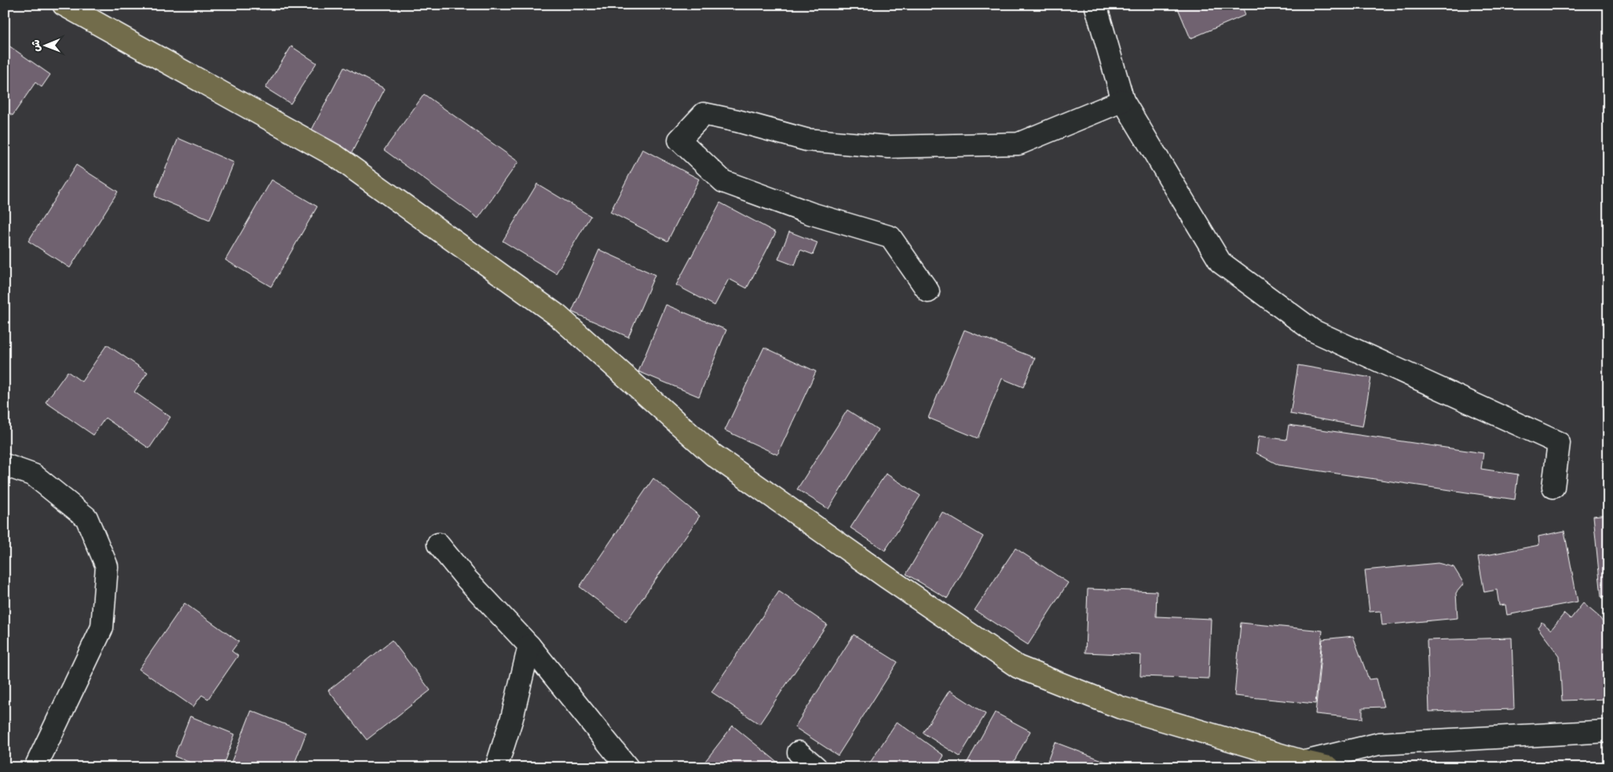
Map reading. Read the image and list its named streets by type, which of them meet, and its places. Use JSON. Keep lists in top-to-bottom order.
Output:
{
  "north": "left"
}
